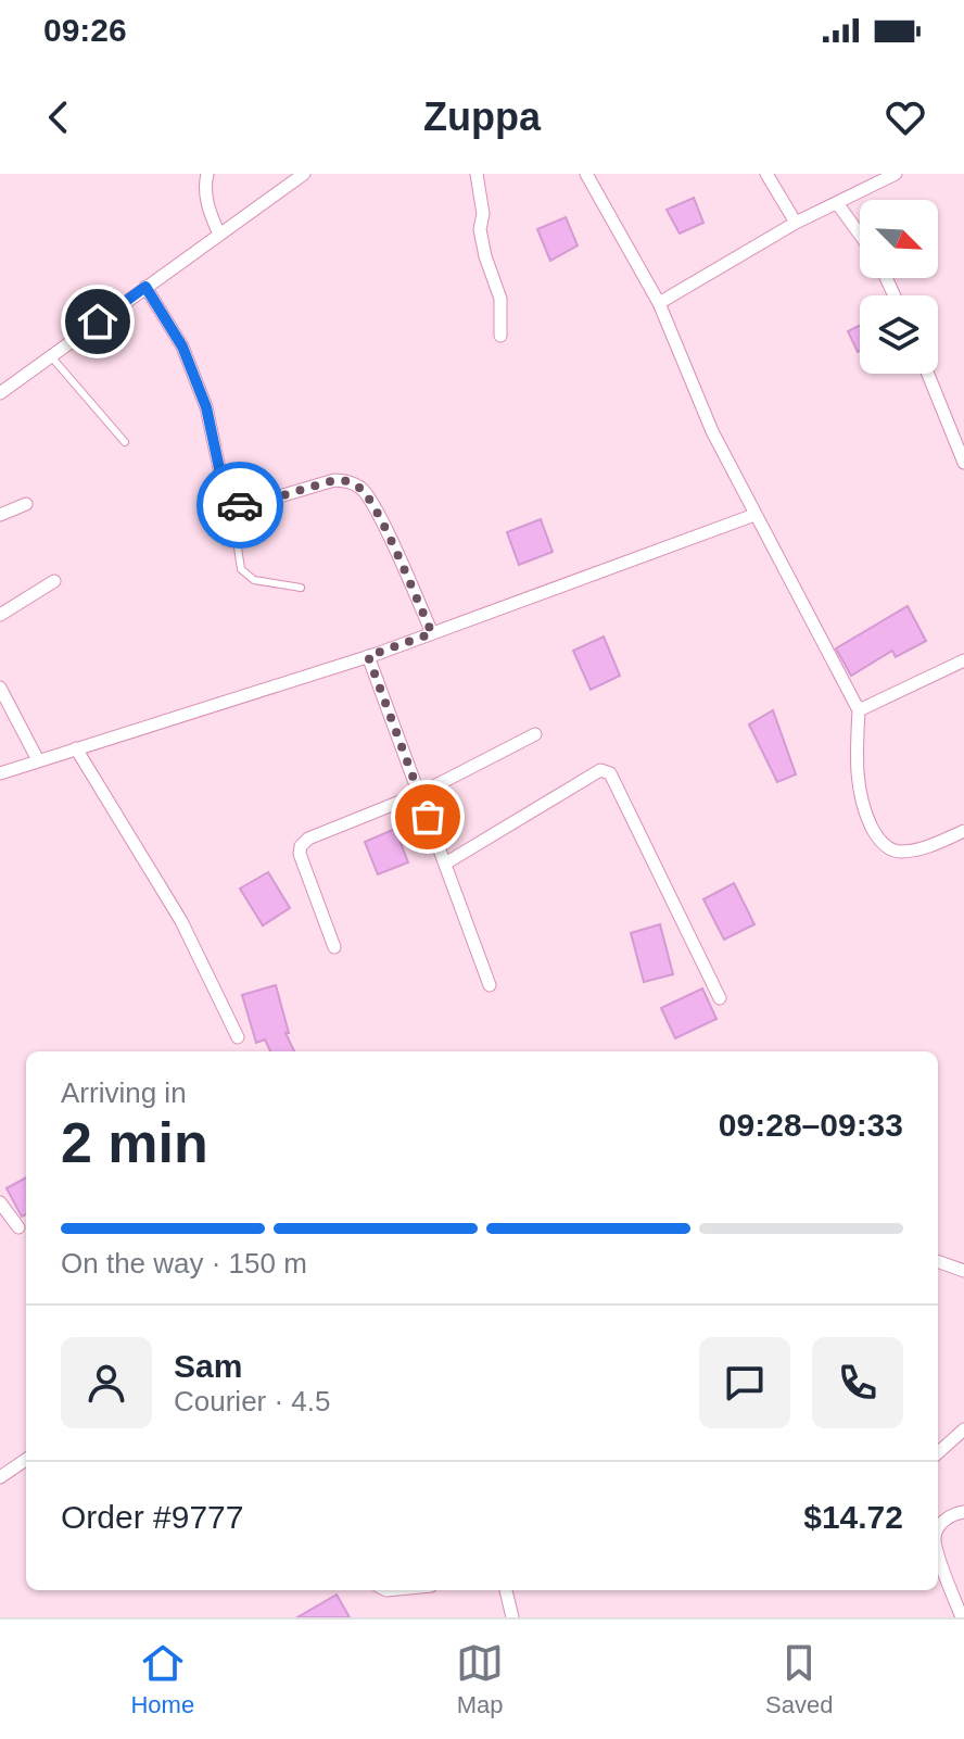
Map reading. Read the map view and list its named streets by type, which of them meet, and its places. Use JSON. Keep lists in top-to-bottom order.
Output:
{
  "north": "bottom right",
  "page": {
    "status": "09:26",
    "header": "Zuppa",
    "heading": ["2 min", "Arriving in", "09:28–09:33"],
    "panel": [
      "Sam",
      "Courier · 4.5",
      "Order #9777",
      "$14.72"
    ],
    "bar": "On the way · 150 m",
    "tabs": ["Home", "Map", "Saved"]
  }
}
